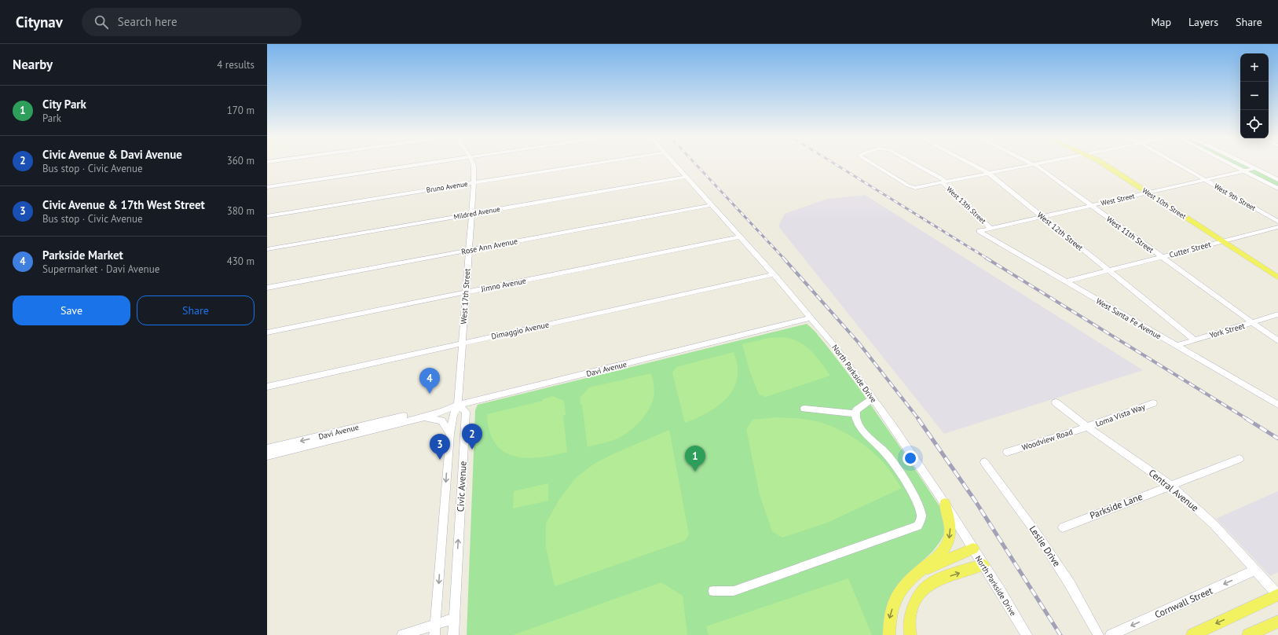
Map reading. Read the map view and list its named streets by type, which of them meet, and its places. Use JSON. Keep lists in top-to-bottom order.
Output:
{
  "streets": {
    "main road": ["West 10th Street"],
    "street": [
      "Bruno Avenue",
      "West 9th Street",
      "West Street",
      "West 13th Street",
      "Mildred Avenue",
      "West 12th Street",
      "West 11th Street",
      "Rose Ann Avenue",
      "Cutter Street",
      "Jimno Avenue",
      "West 17th Street",
      "West Santa Fe Avenue",
      "Dimaggio Avenue",
      "York Street",
      "Davi Avenue",
      "North Parkside Drive",
      "Loma Vista Way",
      "Woodview Road",
      "Civic Avenue",
      "Central Avenue",
      "Parkside Lane",
      "Leslie Drive",
      "Cornwall Street"
    ]
  },
  "crossings": [
    ["Bruno Avenue", "West 17th Street"],
    ["West 9th Street", "West Street"],
    ["West Street", "West 10th Street"],
    ["West Street", "West 13th Street"],
    ["West Street", "West 12th Street"],
    ["West Street", "West 11th Street"],
    ["West Street", "West Santa Fe Avenue"],
    ["West 10th Street", "Cutter Street"],
    ["Mildred Avenue", "West 17th Street"],
    ["Mildred Avenue", "North Parkside Drive"],
    ["West 12th Street", "Cutter Street"],
    ["West 12th Street", "York Street"],
    ["West 11th Street", "Cutter Street"],
    ["West 11th Street", "York Street"],
    ["Rose Ann Avenue", "West 17th Street"],
    ["Rose Ann Avenue", "North Parkside Drive"],
    ["Cutter Street", "West Santa Fe Avenue"],
    ["Jimno Avenue", "West 17th Street"],
    ["Jimno Avenue", "North Parkside Drive"],
    ["West 17th Street", "Dimaggio Avenue"],
    ["West 17th Street", "Davi Avenue"],
    ["West 17th Street", "Civic Avenue"],
    ["West Santa Fe Avenue", "York Street"],
    ["Dimaggio Avenue", "North Parkside Drive"],
    ["Davi Avenue", "North Parkside Drive"],
    ["Davi Avenue", "Civic Avenue"],
    ["Loma Vista Way", "Woodview Road"],
    ["Loma Vista Way", "Central Avenue"],
    ["Woodview Road", "Central Avenue"],
    ["Central Avenue", "Parkside Lane"],
    ["Central Avenue", "Cornwall Street"]
  ],
  "one_way": ["Cornwall Street"],
  "page": {
    "header": "Citynav",
    "search": "Search here",
    "nav": ["Map", "Layers", "Share"],
    "heading": ["Nearby", "4 results"],
    "map_buttons": ["+", "−"],
    "list": [
      {
        "mark": "1",
        "name": "City Park",
        "note": "Park",
        "value": "170 m"
      },
      {
        "mark": "2",
        "name": "Civic Avenue & Davi Avenue",
        "note": "Bus stop · Civic Avenue",
        "value": "360 m"
      },
      {
        "mark": "3",
        "name": "Civic Avenue & 17th West Street",
        "note": "Bus stop · Civic Avenue",
        "value": "380 m"
      },
      {
        "mark": "4",
        "name": "Parkside Market",
        "note": "Supermarket · Davi Avenue",
        "value": "430 m"
      }
    ],
    "buttons": ["Save", "Share"],
    "pins": [
      "4",
      "2",
      "3",
      "1"
    ]
  }
}
